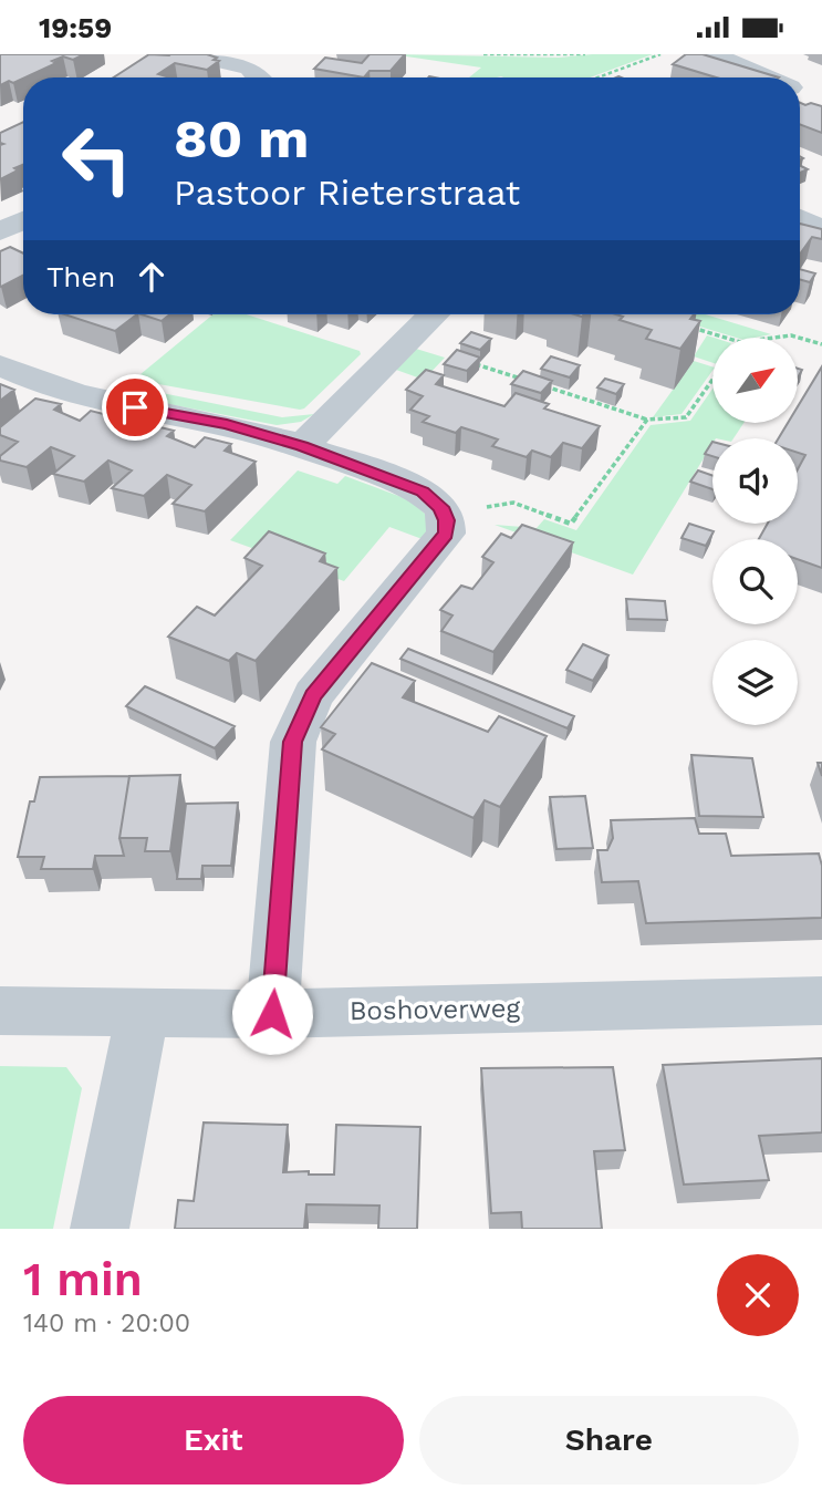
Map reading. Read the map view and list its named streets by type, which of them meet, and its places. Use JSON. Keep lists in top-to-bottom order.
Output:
{
  "streets": {
    "street": ["Boshoverweg"]
  },
  "north": "top right",
  "page": {
    "status": "19:59",
    "turn": ["80 m", "Pastoor Rieterstraat"],
    "then": "Then",
    "heading": ["1 min", "140 m · 20:00"],
    "buttons": ["Exit", "Share"]
  }
}
